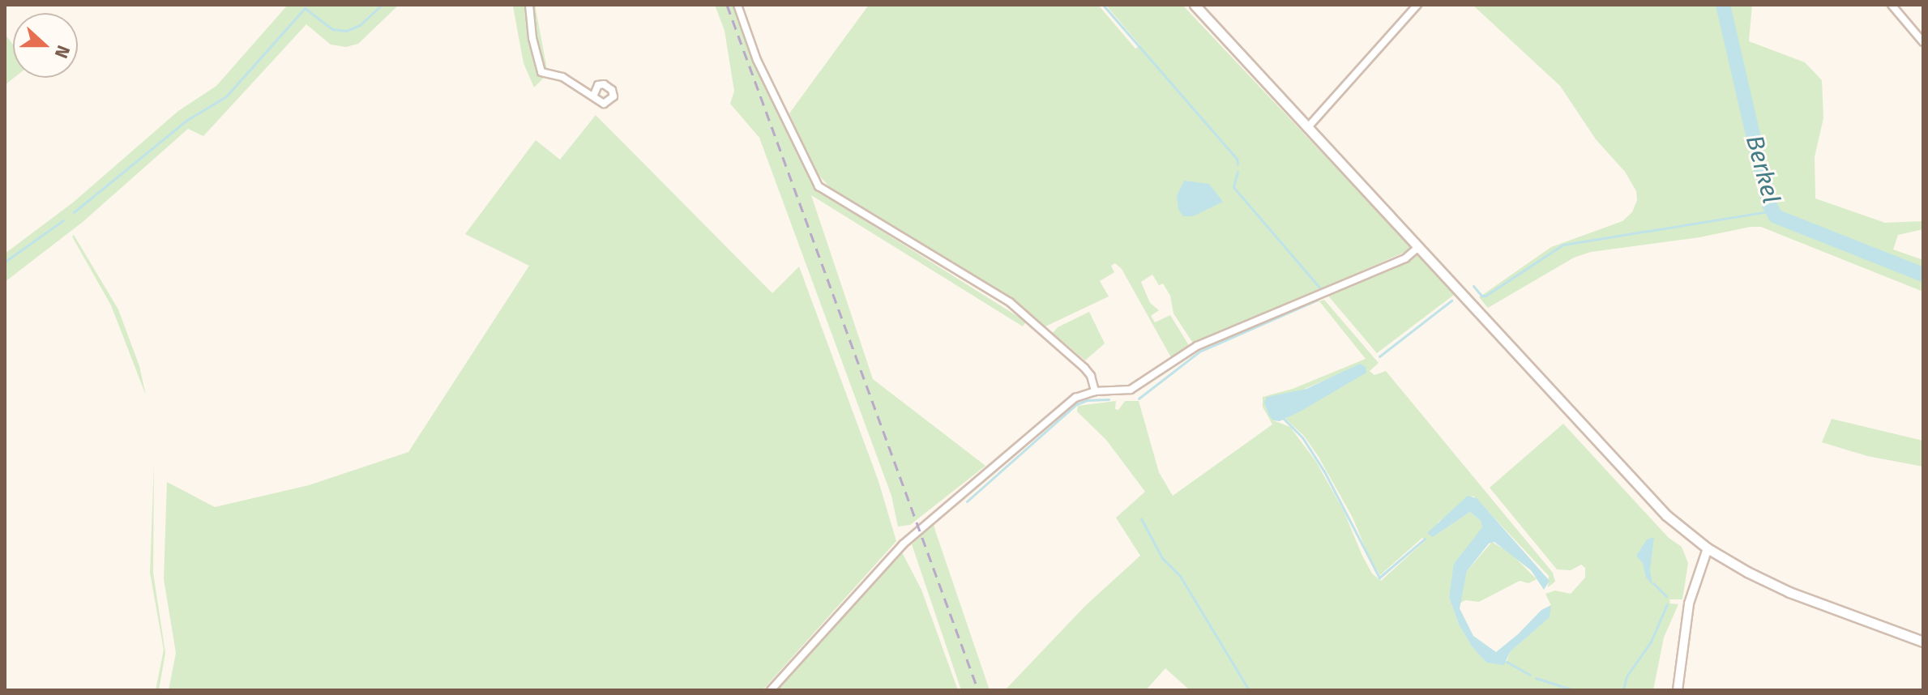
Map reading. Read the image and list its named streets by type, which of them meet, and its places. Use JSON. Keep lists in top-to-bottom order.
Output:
{
  "water": ["Berkel"],
  "north": "right"
}
